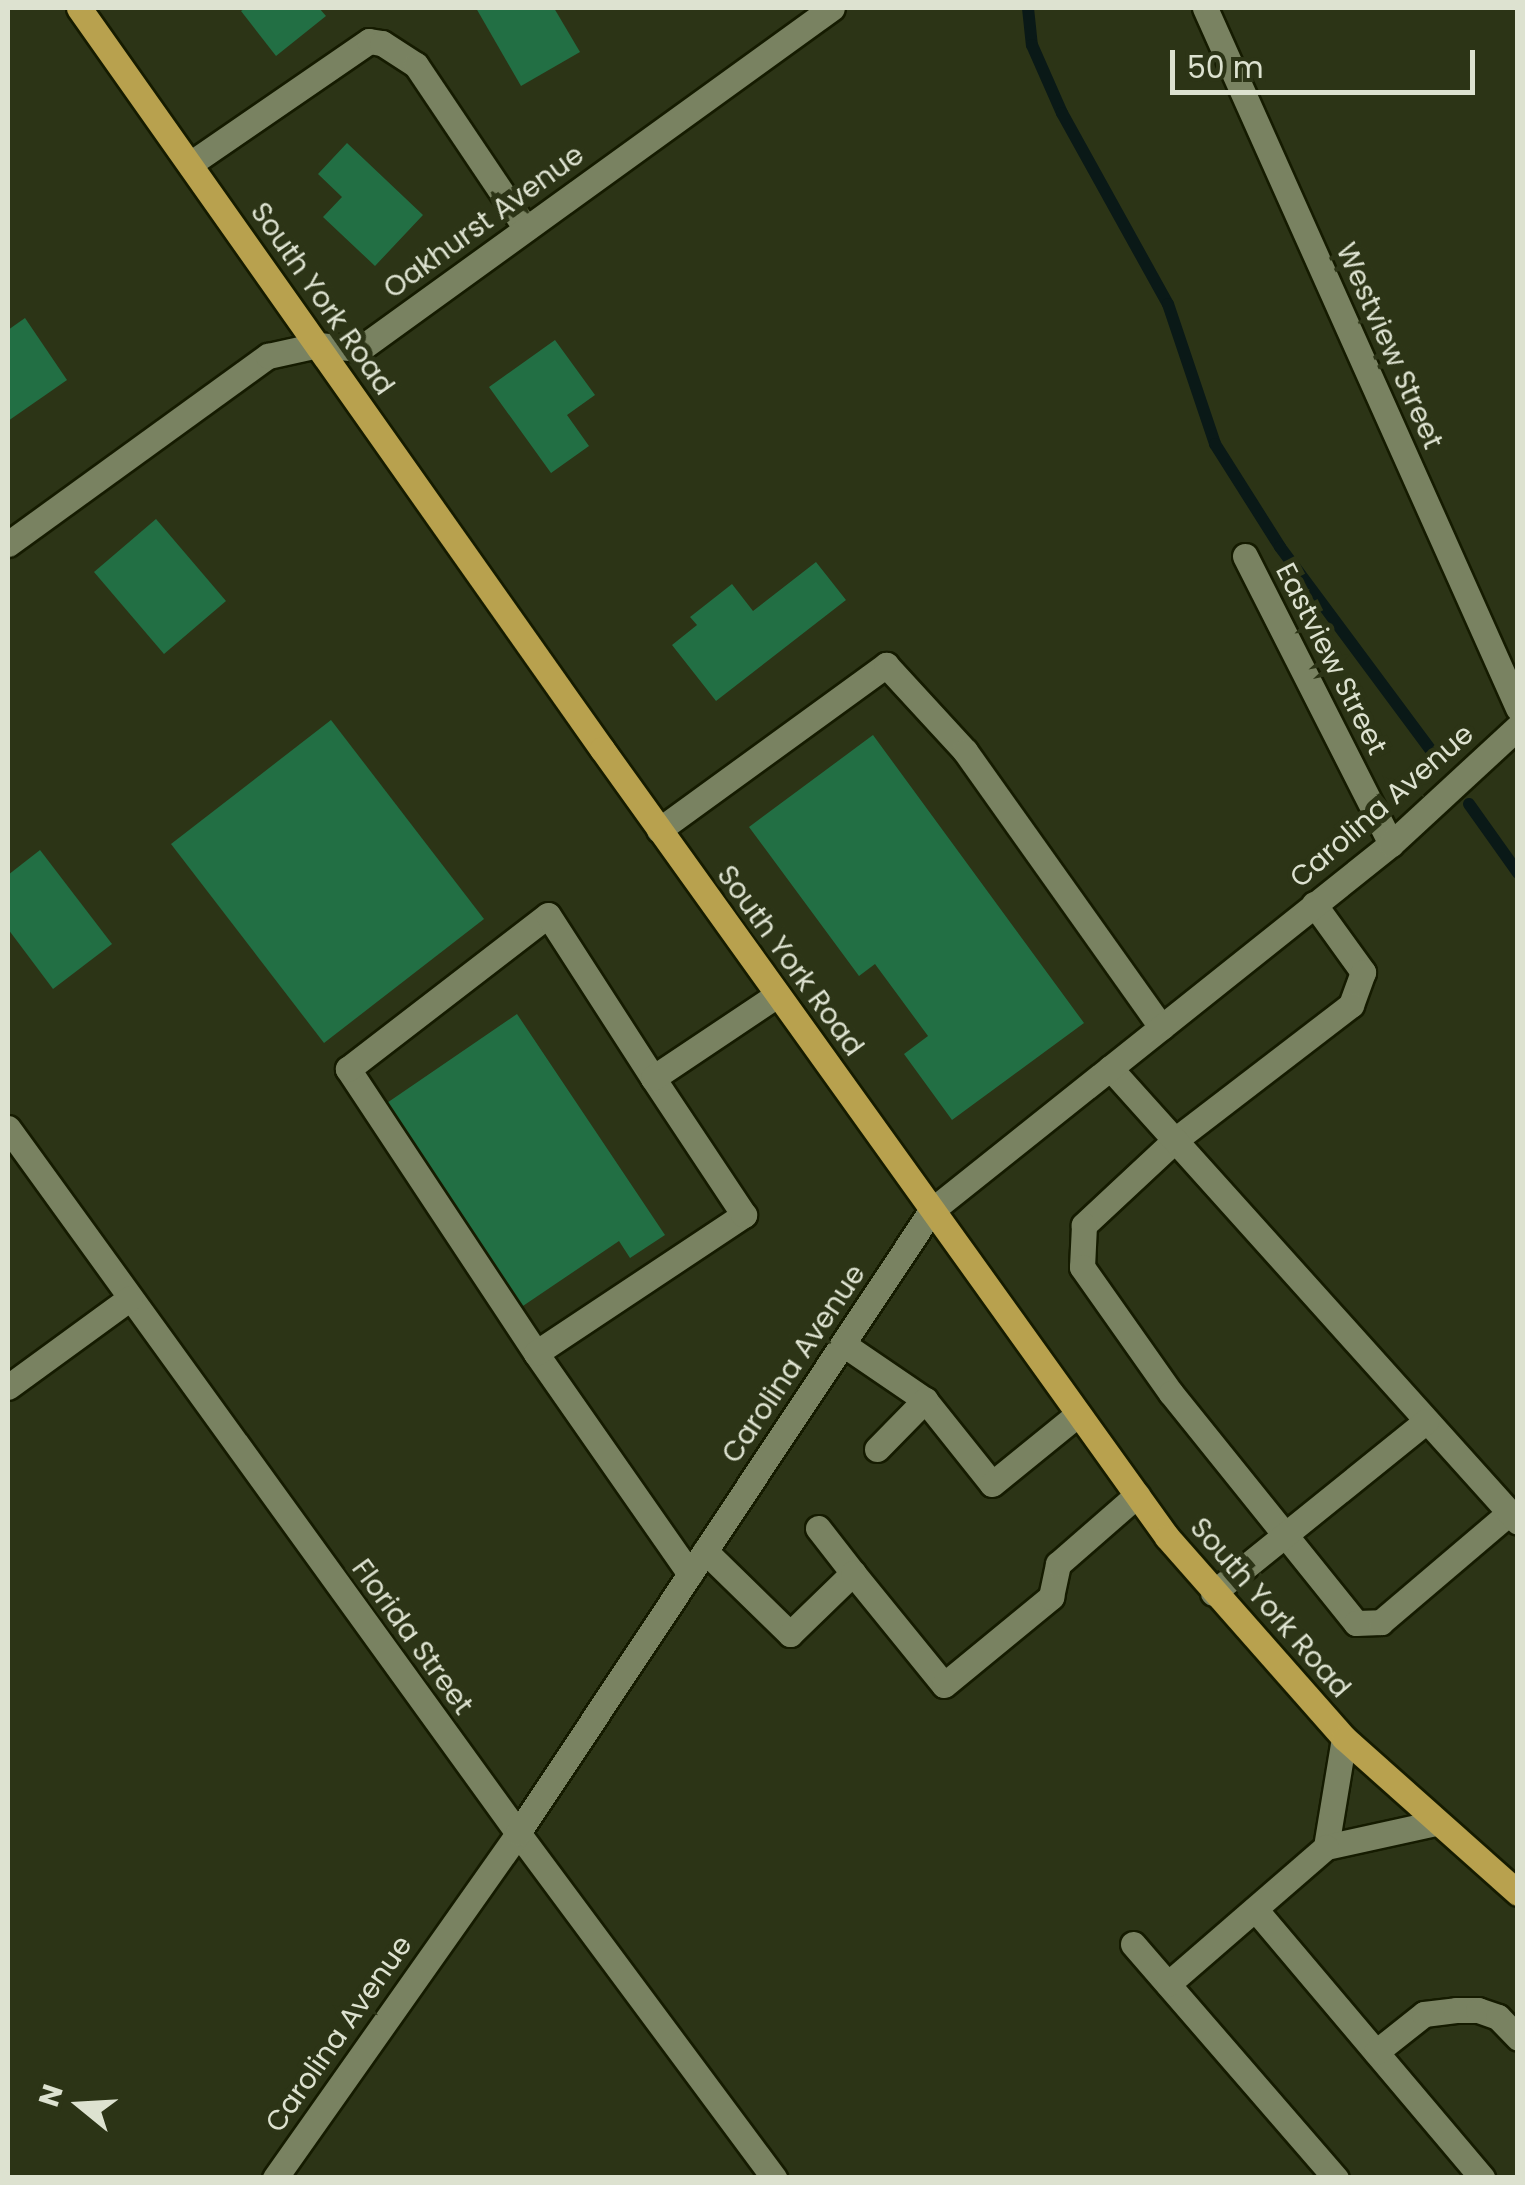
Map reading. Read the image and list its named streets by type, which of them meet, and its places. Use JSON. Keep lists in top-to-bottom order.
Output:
{
  "streets": {
    "main road": ["South York Road"],
    "street": [
      "Oakhurst Avenue",
      "Westview Street",
      "Eastview Street",
      "Carolina Avenue",
      "Florida Street"
    ]
  },
  "crossings": [
    ["Oakhurst Avenue", "South York Road"],
    ["South York Road", "Carolina Avenue"],
    ["Eastview Street", "Carolina Avenue"],
    ["Carolina Avenue", "Florida Street"]
  ],
  "scale_bar": "50 m",
  "north": "left"
}
